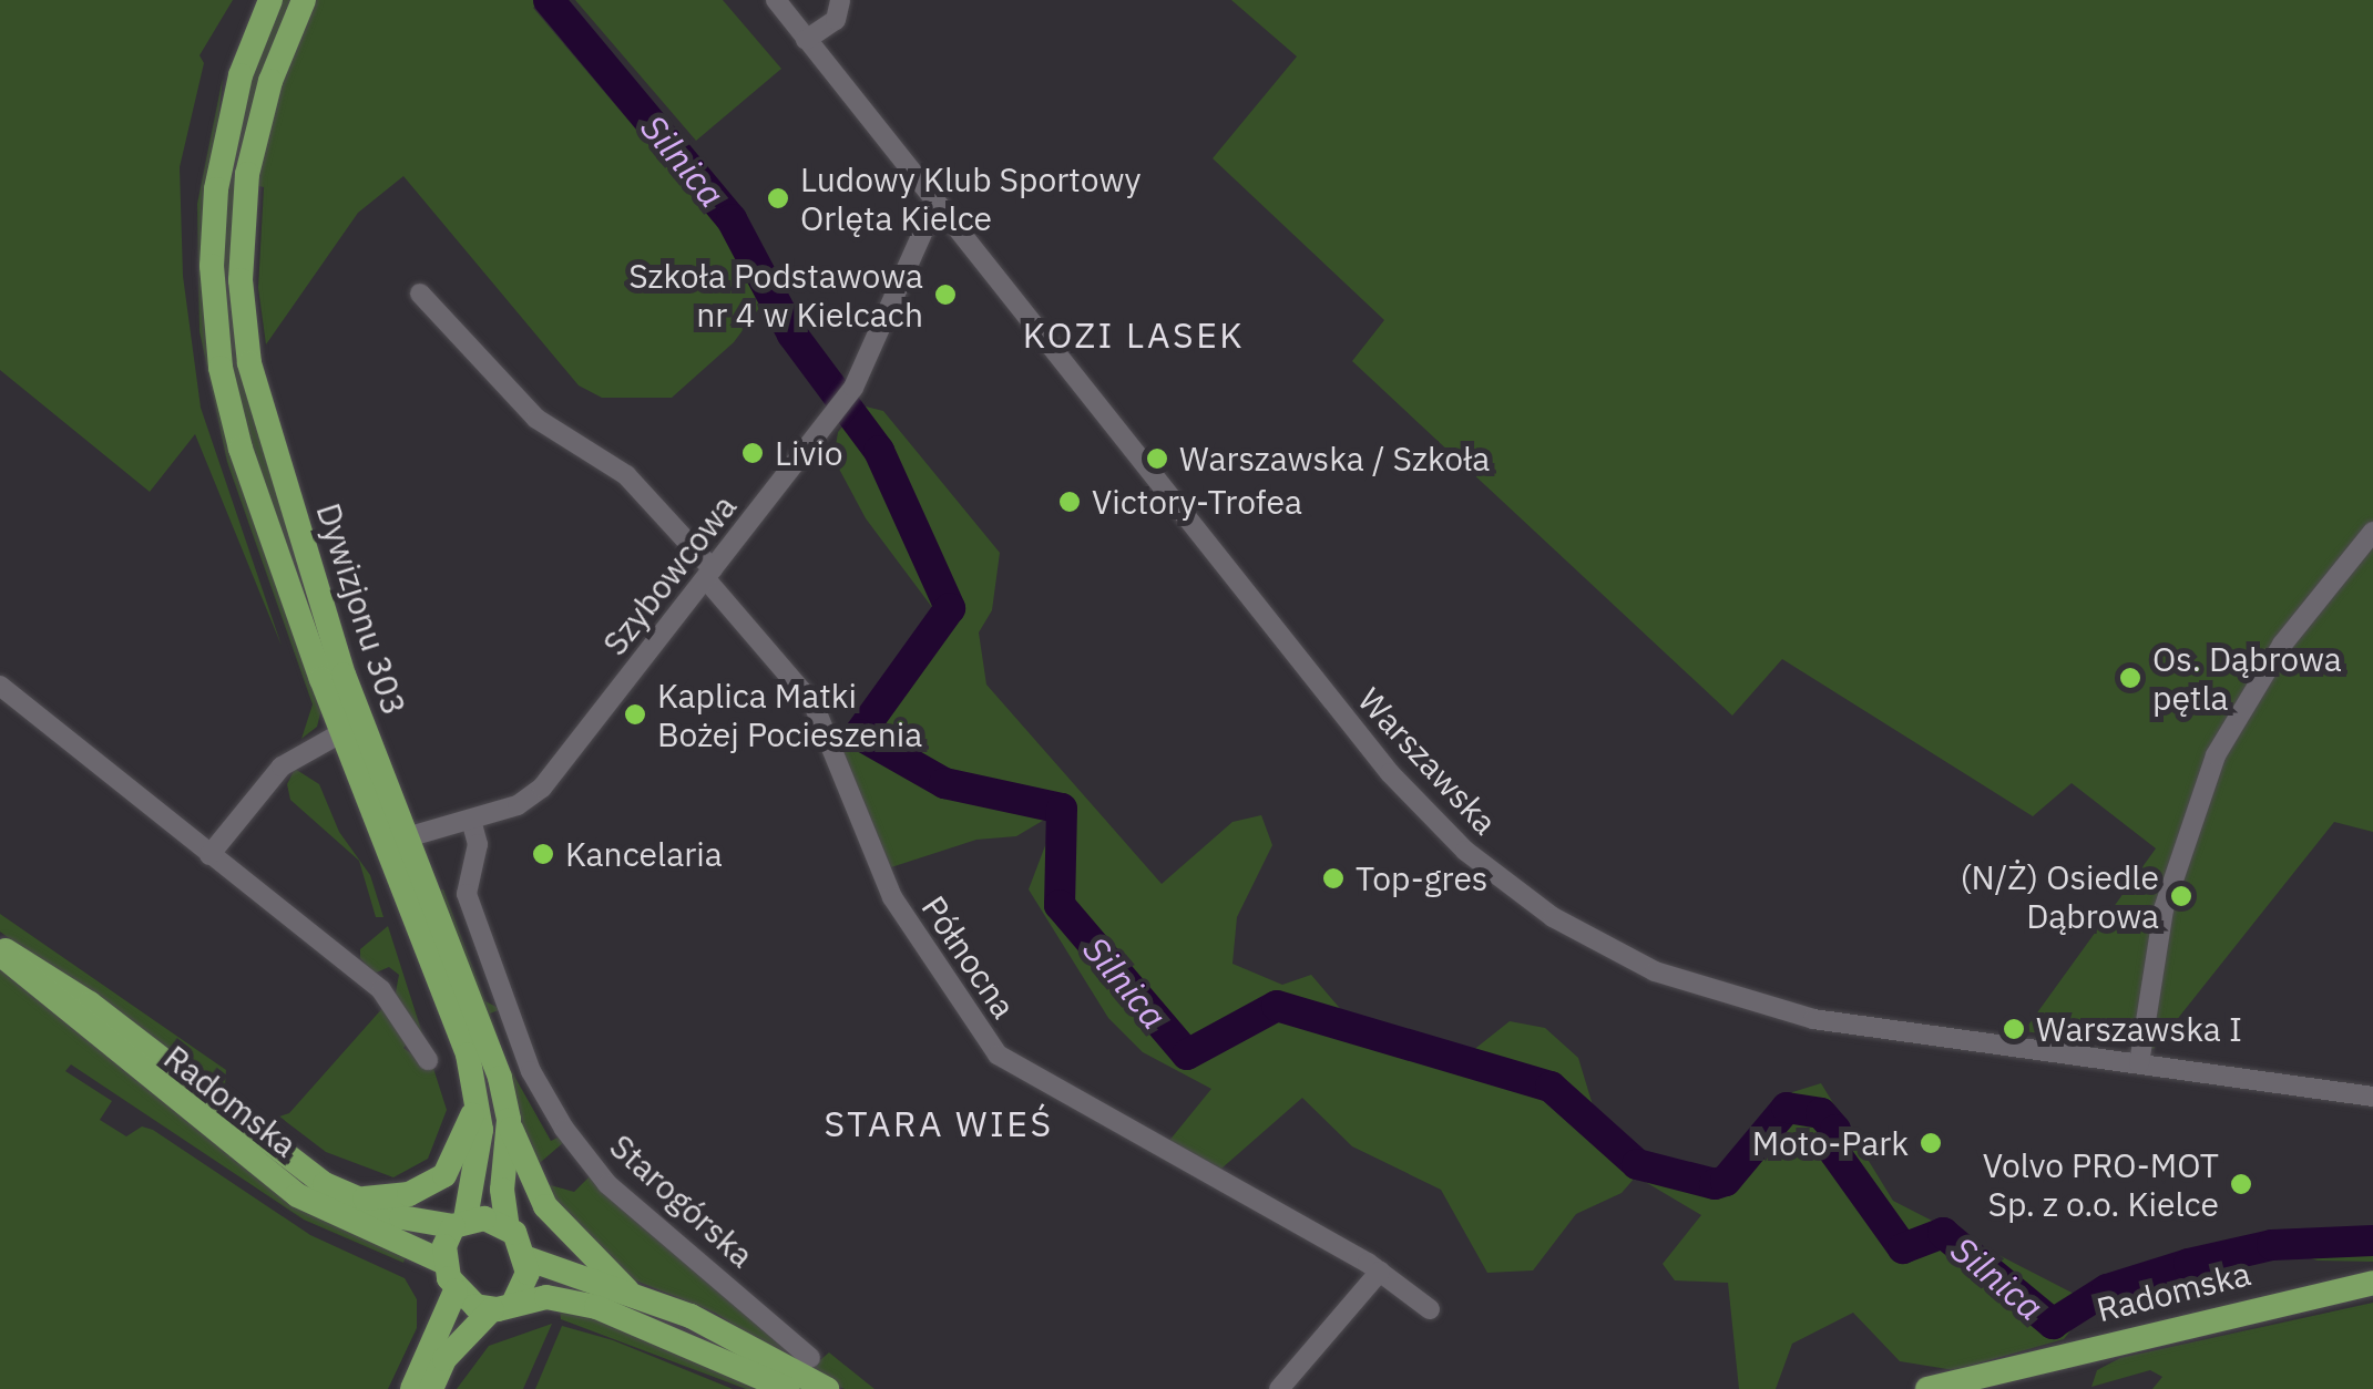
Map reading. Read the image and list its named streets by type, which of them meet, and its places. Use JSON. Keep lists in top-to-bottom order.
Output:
{
  "streets": {
    "main road": ["Dywizjonu 303", "Radomska"],
    "street": [
      "Szybowcowa",
      "Warszawska",
      "Północna",
      "Starogórska"
    ]
  },
  "crossings": [
    ["Szybowcowa", "Dywizjonu 303"],
    ["Szybowcowa", "Warszawska"],
    ["Szybowcowa", "Północna"],
    ["Szybowcowa", "Starogórska"],
    ["Dywizjonu 303", "Radomska"]
  ],
  "districts": ["KOZI LASEK", "STARA WIEŚ"],
  "water": ["Silnica"],
  "places": [
    "Ludowy Klub Sportowy Orlęta Kielce",
    "Szkoła Podstawowa nr 4 w Kielcach",
    "Livio",
    "Warszawska / Szkoła",
    "Victory-Trofea",
    "Os. Dąbrowa pętla",
    "Kaplica Matki Bożej Pocieszenia",
    "Kancelaria",
    "Top-gres",
    "(N/Ż) Osiedle Dąbrowa",
    "Warszawska I",
    "Moto-Park",
    "Volvo PRO-MOT Sp. z o.o. Kielce"
  ]
}
